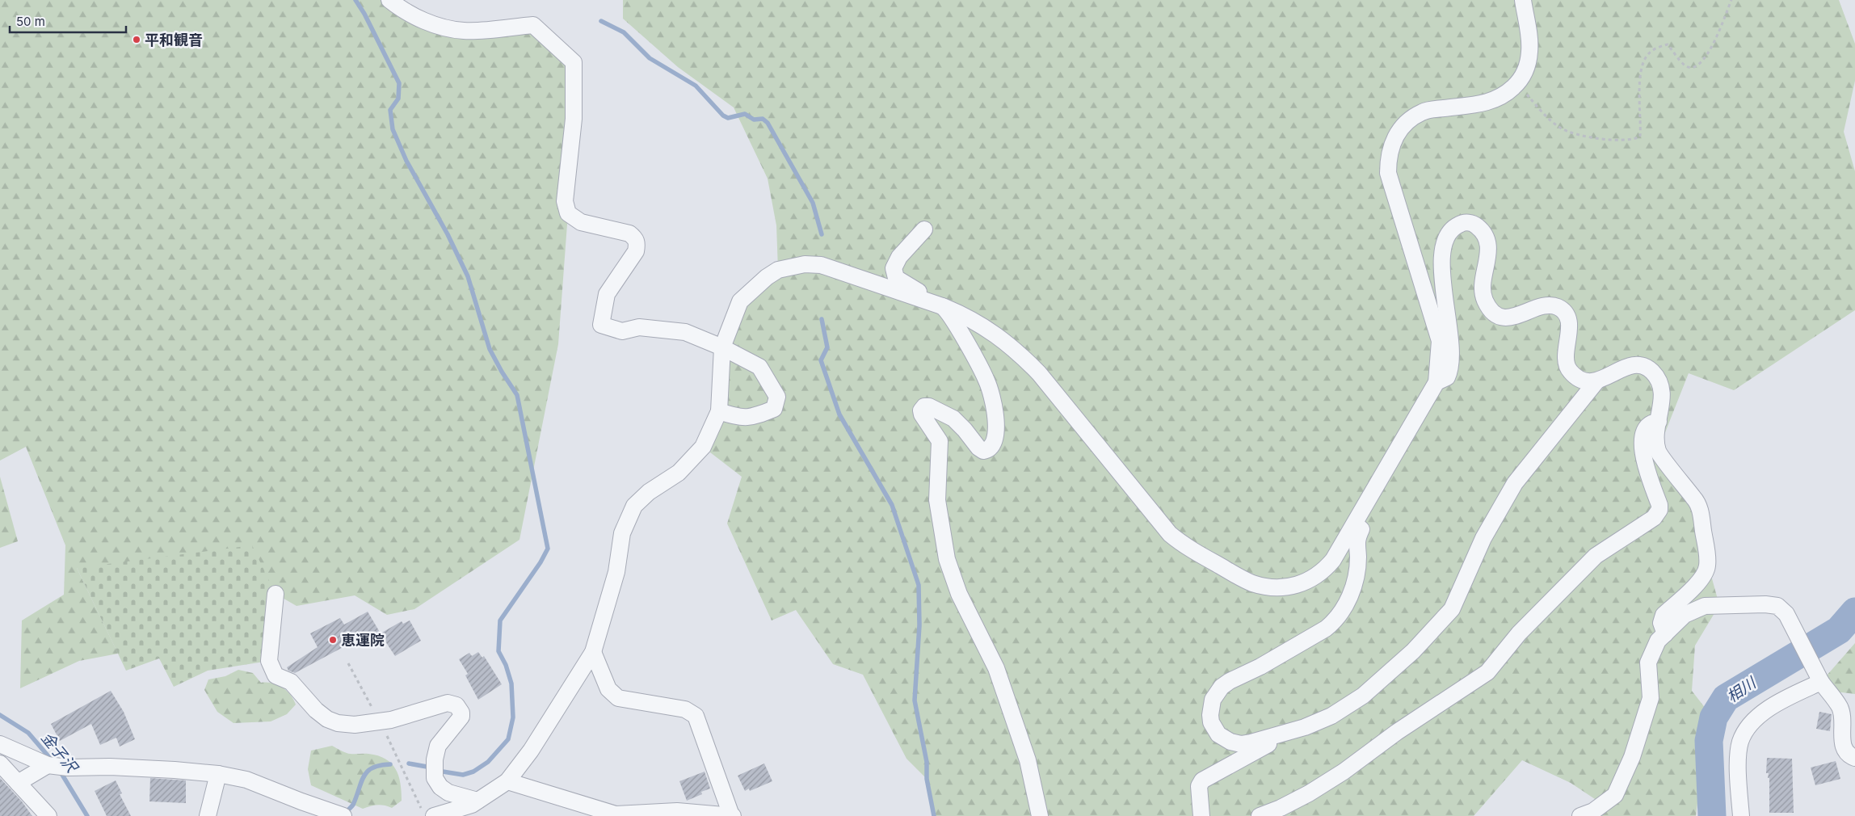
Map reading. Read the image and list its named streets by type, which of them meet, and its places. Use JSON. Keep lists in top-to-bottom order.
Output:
{
  "water": ["相川", "金子沢"],
  "places": ["平和観音", "恵運院"],
  "scale_bar": "50 m"
}
